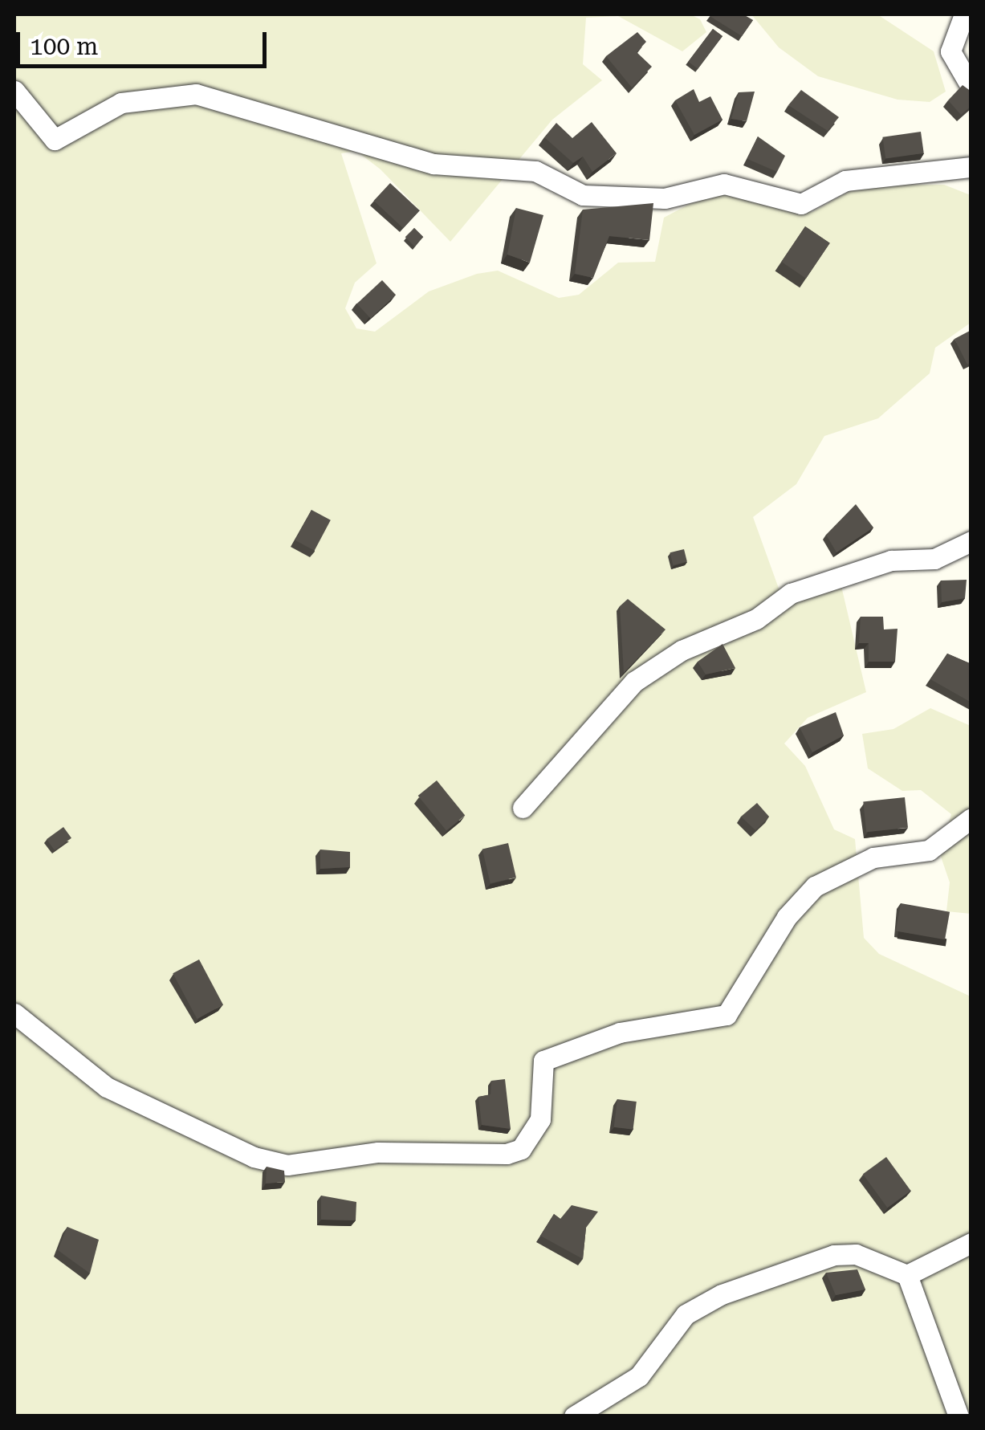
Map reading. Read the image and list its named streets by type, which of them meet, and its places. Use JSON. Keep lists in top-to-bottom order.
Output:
{
  "scale_bar": "100 m"
}
